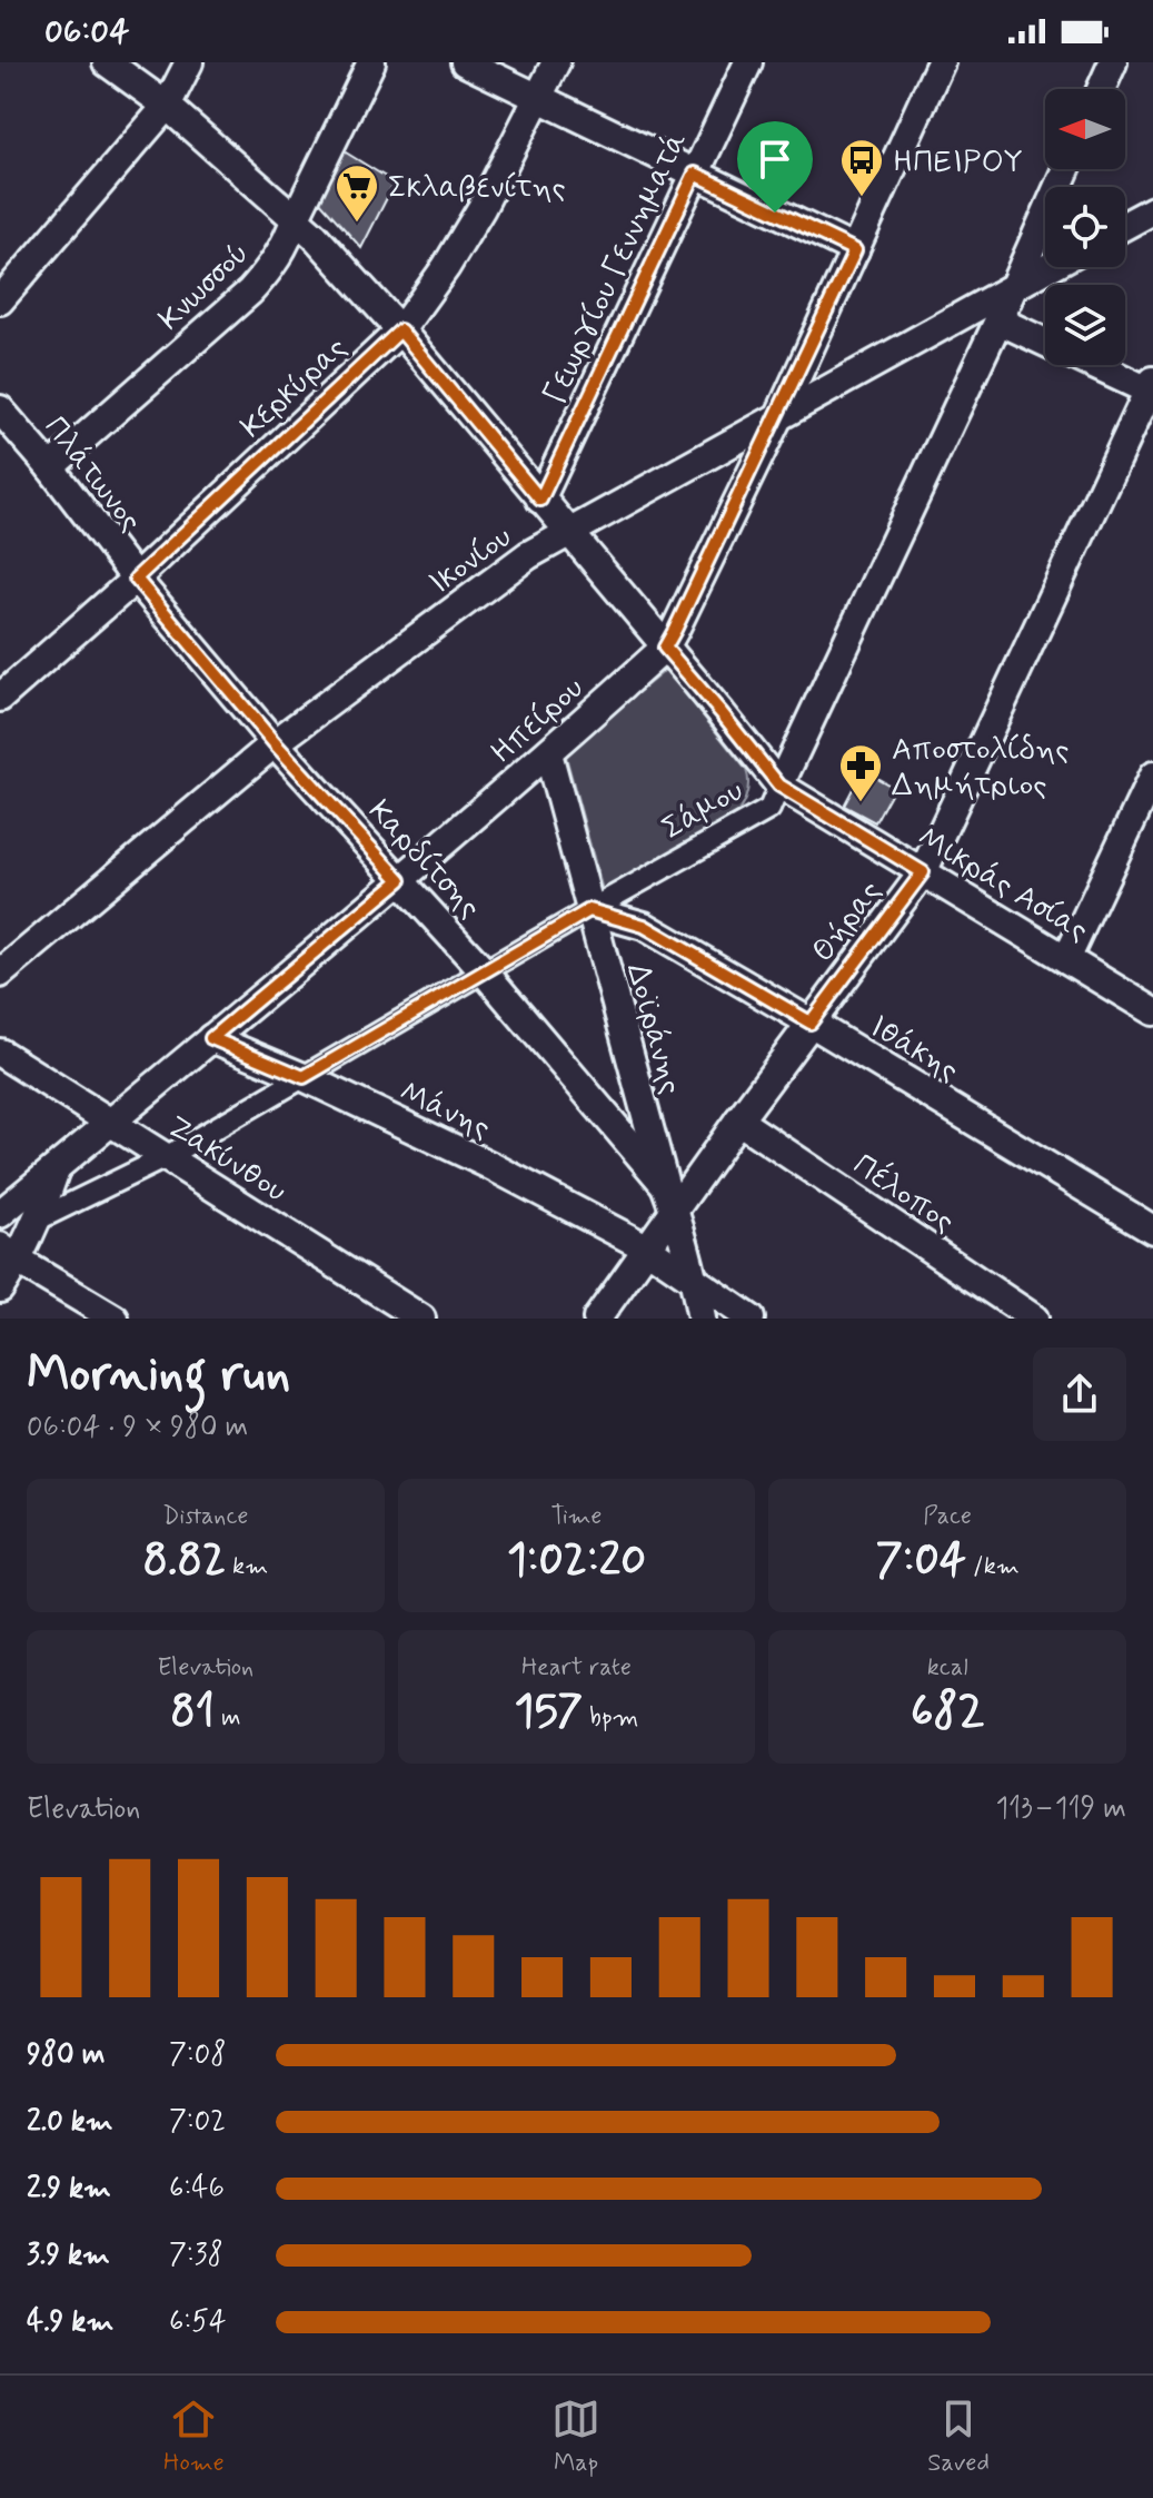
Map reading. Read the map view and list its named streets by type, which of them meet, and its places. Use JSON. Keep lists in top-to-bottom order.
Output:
{
  "streets": {
    "street": [
      "Γεωργίου Γεννηματά",
      "Κνωσσού",
      "Κερκύρας",
      "Πλάτωνος",
      "Ικονίου",
      "Ηπείρου",
      "Σάμου",
      "Καρδίτσης",
      "Μικράς Ασίας",
      "Θήρας",
      "Δοϊράνης",
      "Ιθάκης",
      "Μάνης",
      "Ζακύνθου",
      "Πέλοπος"
    ]
  },
  "crossings": [
    ["Γεωργίου Γεννηματά", "Μικράς Ασίας"],
    ["Κνωσσού", "Πλάτωνος"],
    ["Κνωσσού", "Μικράς Ασίας"],
    ["Κερκύρας", "Πλάτωνος"],
    ["Κερκύρας", "Καρδίτσης"],
    ["Κερκύρας", "Μικράς Ασίας"],
    ["Πλάτωνος", "Καρδίτσης"],
    ["Ικονίου", "Ηπείρου"],
    ["Ικονίου", "Σάμου"],
    ["Ικονίου", "Καρδίτσης"],
    ["Ικονίου", "Μικράς Ασίας"],
    ["Ηπείρου", "Καρδίτσης"],
    ["Ηπείρου", "Μικράς Ασίας"],
    ["Ηπείρου", "Δοϊράνης"],
    ["Ηπείρου", "Μάνης"],
    ["Ηπείρου", "Ζακύνθου"],
    ["Σάμου", "Καρδίτσης"],
    ["Σάμου", "Μικράς Ασίας"],
    ["Σάμου", "Δοϊράνης"],
    ["Σάμου", "Ιθάκης"],
    ["Σάμου", "Μάνης"],
    ["Σάμου", "Ζακύνθου"],
    ["Καρδίτσης", "Δοϊράνης"],
    ["Μικράς Ασίας", "Θήρας"],
    ["Θήρας", "Δοϊράνης"],
    ["Θήρας", "Ιθάκης"],
    ["Θήρας", "Μάνης"],
    ["Θήρας", "Πέλοπος"],
    ["Δοϊράνης", "Ιθάκης"],
    ["Δοϊράνης", "Μάνης"]
  ],
  "places": {
    "bus stop": ["ΗΠΕΙΡΟΥ"],
    "supermarket": ["Σκλαβενίτης"],
    "pharmacy": ["Αποστολίδης Δημήτριος"]
  },
  "north": "left",
  "page": {
    "status": "06:04",
    "heading": ["Morning run", "06:04 · 9 × 980 m"],
    "stats": [
      ["Distance", "8.82 km"],
      ["Time", "1:02:20"],
      ["Pace", "7:04 /km"],
      ["Elevation", "81 m"],
      ["Heart rate", "157 bpm"],
      ["kcal", "682"]
    ],
    "chart": ["Elevation", "113–119 m"],
    "list": [
      {
        "name": "980 m",
        "note": "7:08"
      },
      {
        "name": "2.0 km",
        "note": "7:02"
      },
      {
        "name": "2.9 km",
        "note": "6:46"
      },
      {
        "name": "3.9 km",
        "note": "7:38"
      },
      {
        "name": "4.9 km",
        "note": "6:54"
      }
    ],
    "tabs": ["Home", "Map", "Saved"]
  }
}
